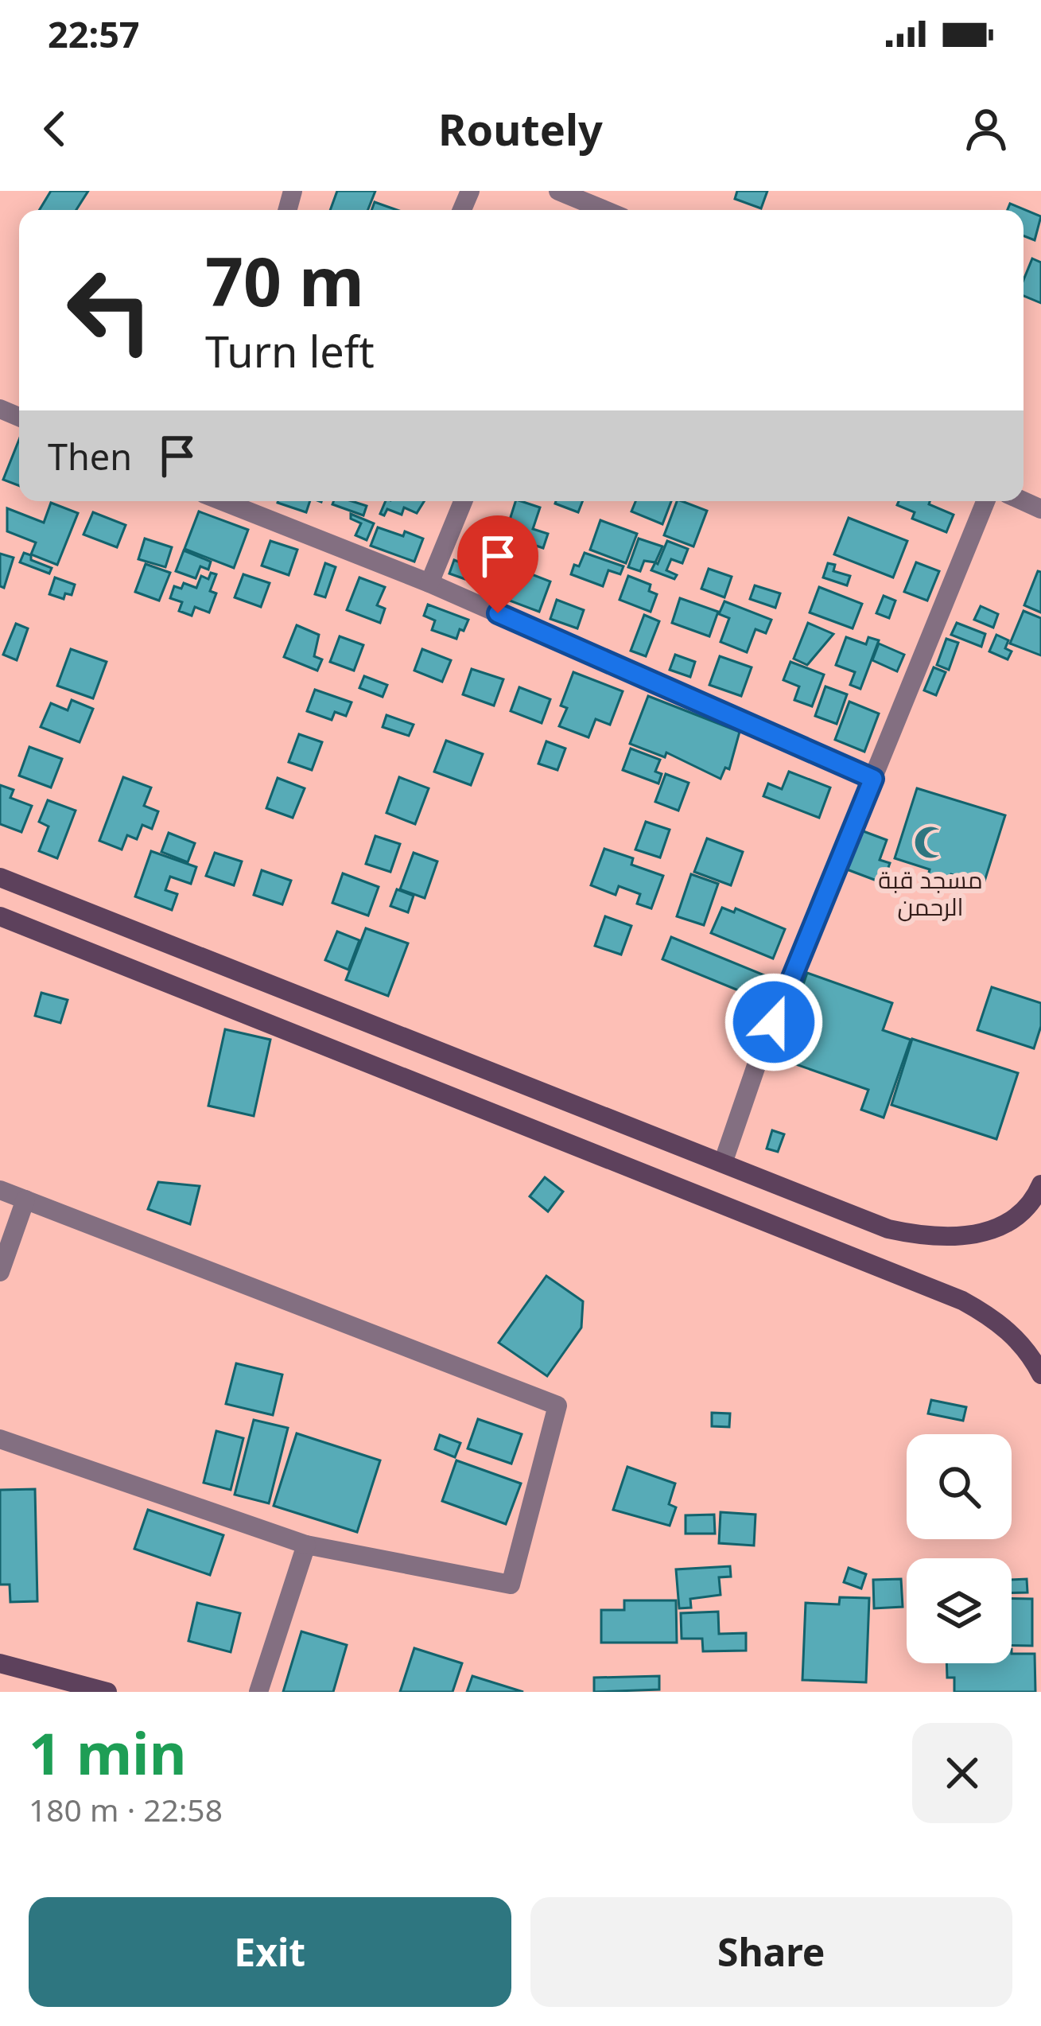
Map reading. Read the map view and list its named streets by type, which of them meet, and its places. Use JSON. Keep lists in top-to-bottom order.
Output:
{
  "places": {
    "mosque": ["مسجد قبة الرحمن"]
  },
  "page": {
    "status": "22:57",
    "header": "Routely",
    "turn": ["70 m", "Turn left"],
    "then": "Then",
    "heading": ["1 min", "180 m · 22:58"],
    "buttons": ["Exit", "Share"]
  }
}
